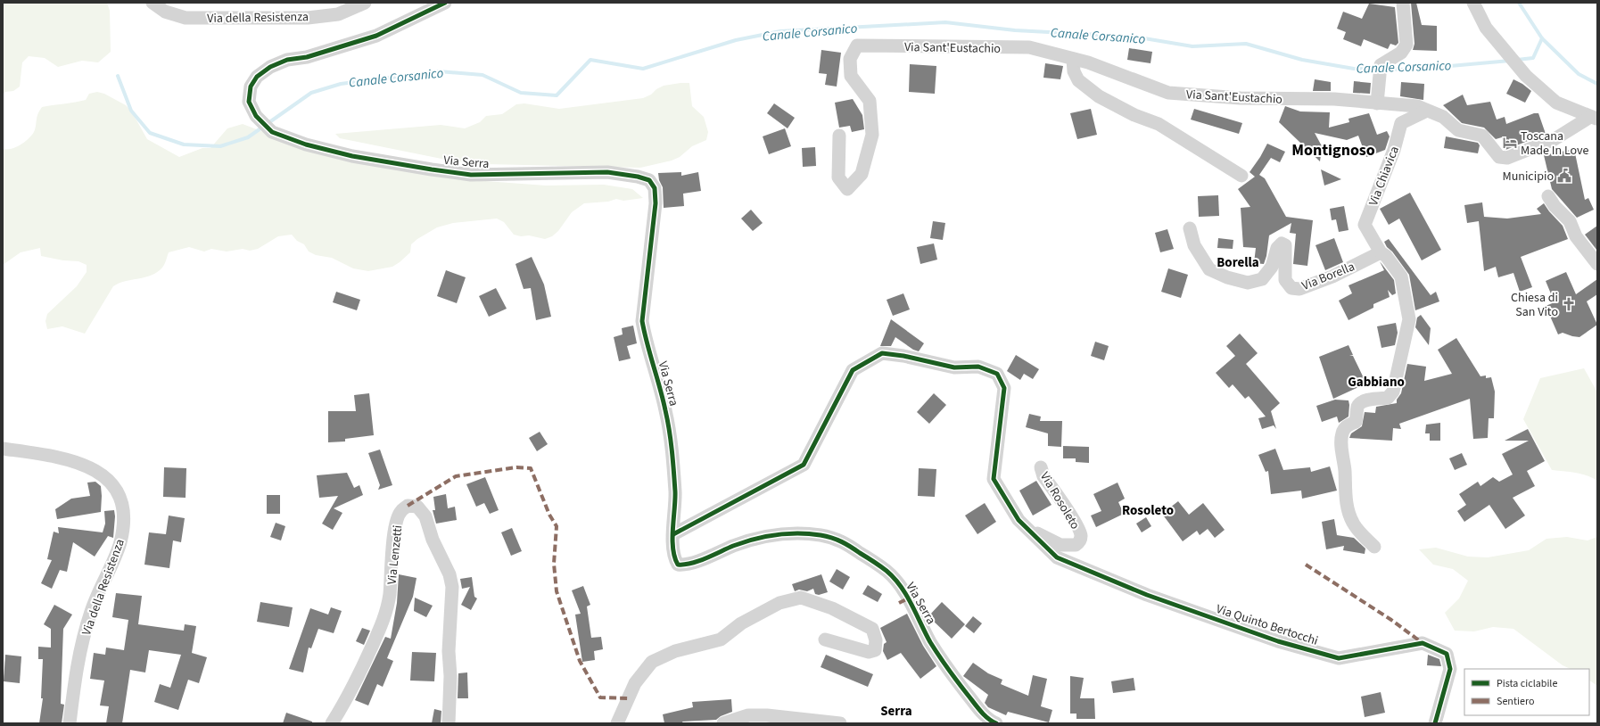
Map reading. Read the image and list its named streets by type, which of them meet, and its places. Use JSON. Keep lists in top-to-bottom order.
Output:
{
  "streets": {
    "street": [
      "Via della Resistenza",
      "Via Sant'Eustachio",
      "Via Serra",
      "Via Chiavica",
      "Via Borella",
      "Via Rosoleto",
      "Via Lenzetti",
      "Via Quinto Bertocchi"
    ]
  },
  "crossings": [
    ["Via Sant'Eustachio", "Via Chiavica"],
    ["Via Chiavica", "Via Borella"],
    ["Via Rosoleto", "Via Quinto Bertocchi"]
  ],
  "districts": [
    "Montignoso",
    "Borella",
    "Gabbiano",
    "Rosoleto",
    "Serra"
  ],
  "water": ["Canale Corsanico"],
  "places": {
    "hotel": ["Toscana Made In Love"],
    "public building": ["Municipio"],
    "church": ["Chiesa di San Vito"]
  },
  "legend": ["Pista ciclabile", "Sentiero"]
}
